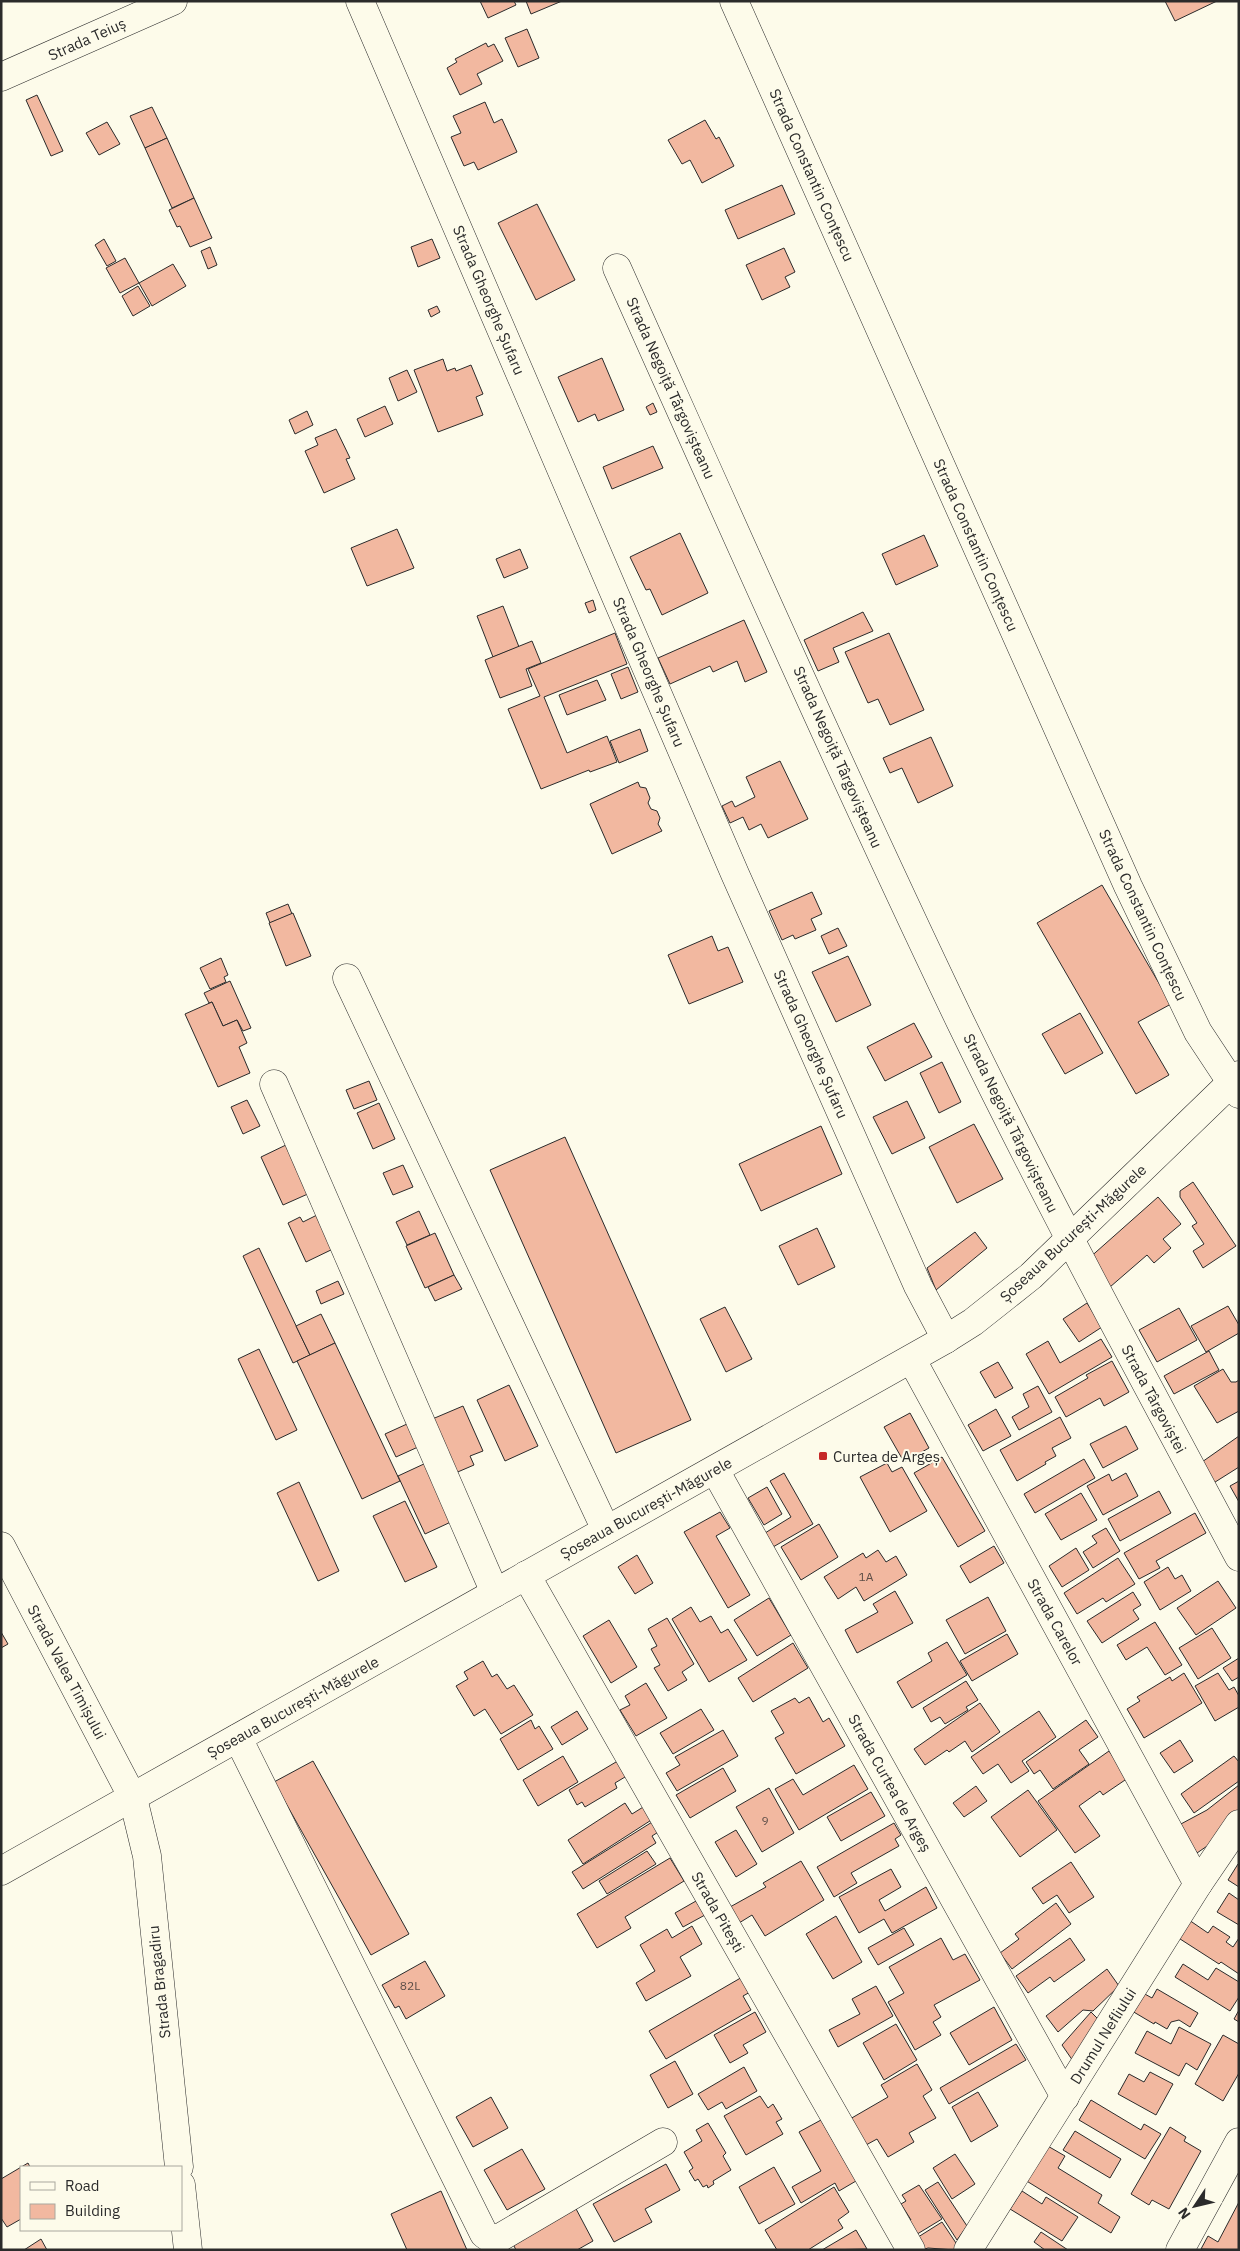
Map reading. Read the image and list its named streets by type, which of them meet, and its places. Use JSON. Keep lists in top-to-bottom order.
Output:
{
  "streets": {
    "street": [
      "Strada Teiuș",
      "Strada Constantin Conțescu",
      "Strada Gheorghe Șufaru",
      "Strada Negoiță Târgovișteanu",
      "Șoseaua București-Măgurele",
      "Strada Târgoviștei",
      "Strada Carelor",
      "Strada Valea Timișului",
      "Strada Curtea de Argeș",
      "Strada Pitești",
      "Strada Bragadiru",
      "Drumul Nefliului"
    ]
  },
  "crossings": [
    ["Strada Constantin Conțescu", "Șoseaua București-Măgurele"],
    ["Strada Gheorghe Șufaru", "Șoseaua București-Măgurele"],
    ["Strada Negoiță Târgovișteanu", "Șoseaua București-Măgurele"],
    ["Strada Negoiță Târgovișteanu", "Strada Târgoviștei"],
    ["Șoseaua București-Măgurele", "Strada Târgoviștei"],
    ["Șoseaua București-Măgurele", "Strada Carelor"],
    ["Șoseaua București-Măgurele", "Strada Valea Timișului"],
    ["Șoseaua București-Măgurele", "Strada Curtea de Argeș"],
    ["Șoseaua București-Măgurele", "Strada Pitești"],
    ["Șoseaua București-Măgurele", "Strada Bragadiru"],
    ["Strada Carelor", "Drumul Nefliului"],
    ["Strada Valea Timișului", "Strada Bragadiru"],
    ["Strada Curtea de Argeș", "Drumul Nefliului"]
  ],
  "places": {
    "transit": ["Curtea de Argeș"]
  },
  "house_numbers": ["1A", "9", "82L"],
  "legend": ["Road", "Building"],
  "north": "bottom left"
}
